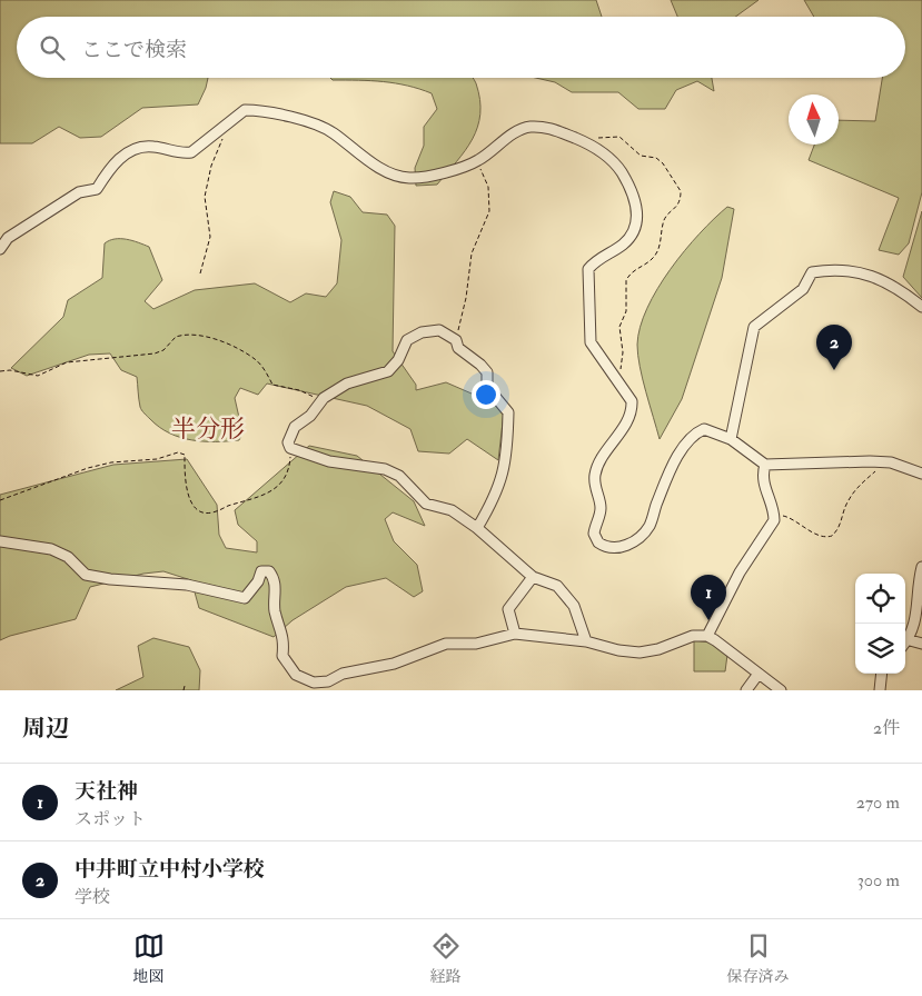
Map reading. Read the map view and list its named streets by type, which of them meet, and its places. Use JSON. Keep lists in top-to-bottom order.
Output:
{
  "districts": ["半分形"],
  "north": "top",
  "page": {
    "search": "ここで検索",
    "pins": ["2", "1"],
    "heading": ["周辺", "2件"],
    "list": [
      {
        "mark": "1",
        "name": "天社神",
        "note": "スポット",
        "value": "270 m"
      },
      {
        "mark": "2",
        "name": "中井町立中村小学校",
        "note": "学校",
        "value": "300 m"
      }
    ],
    "nav": ["地図", "経路", "保存済み"]
  }
}
